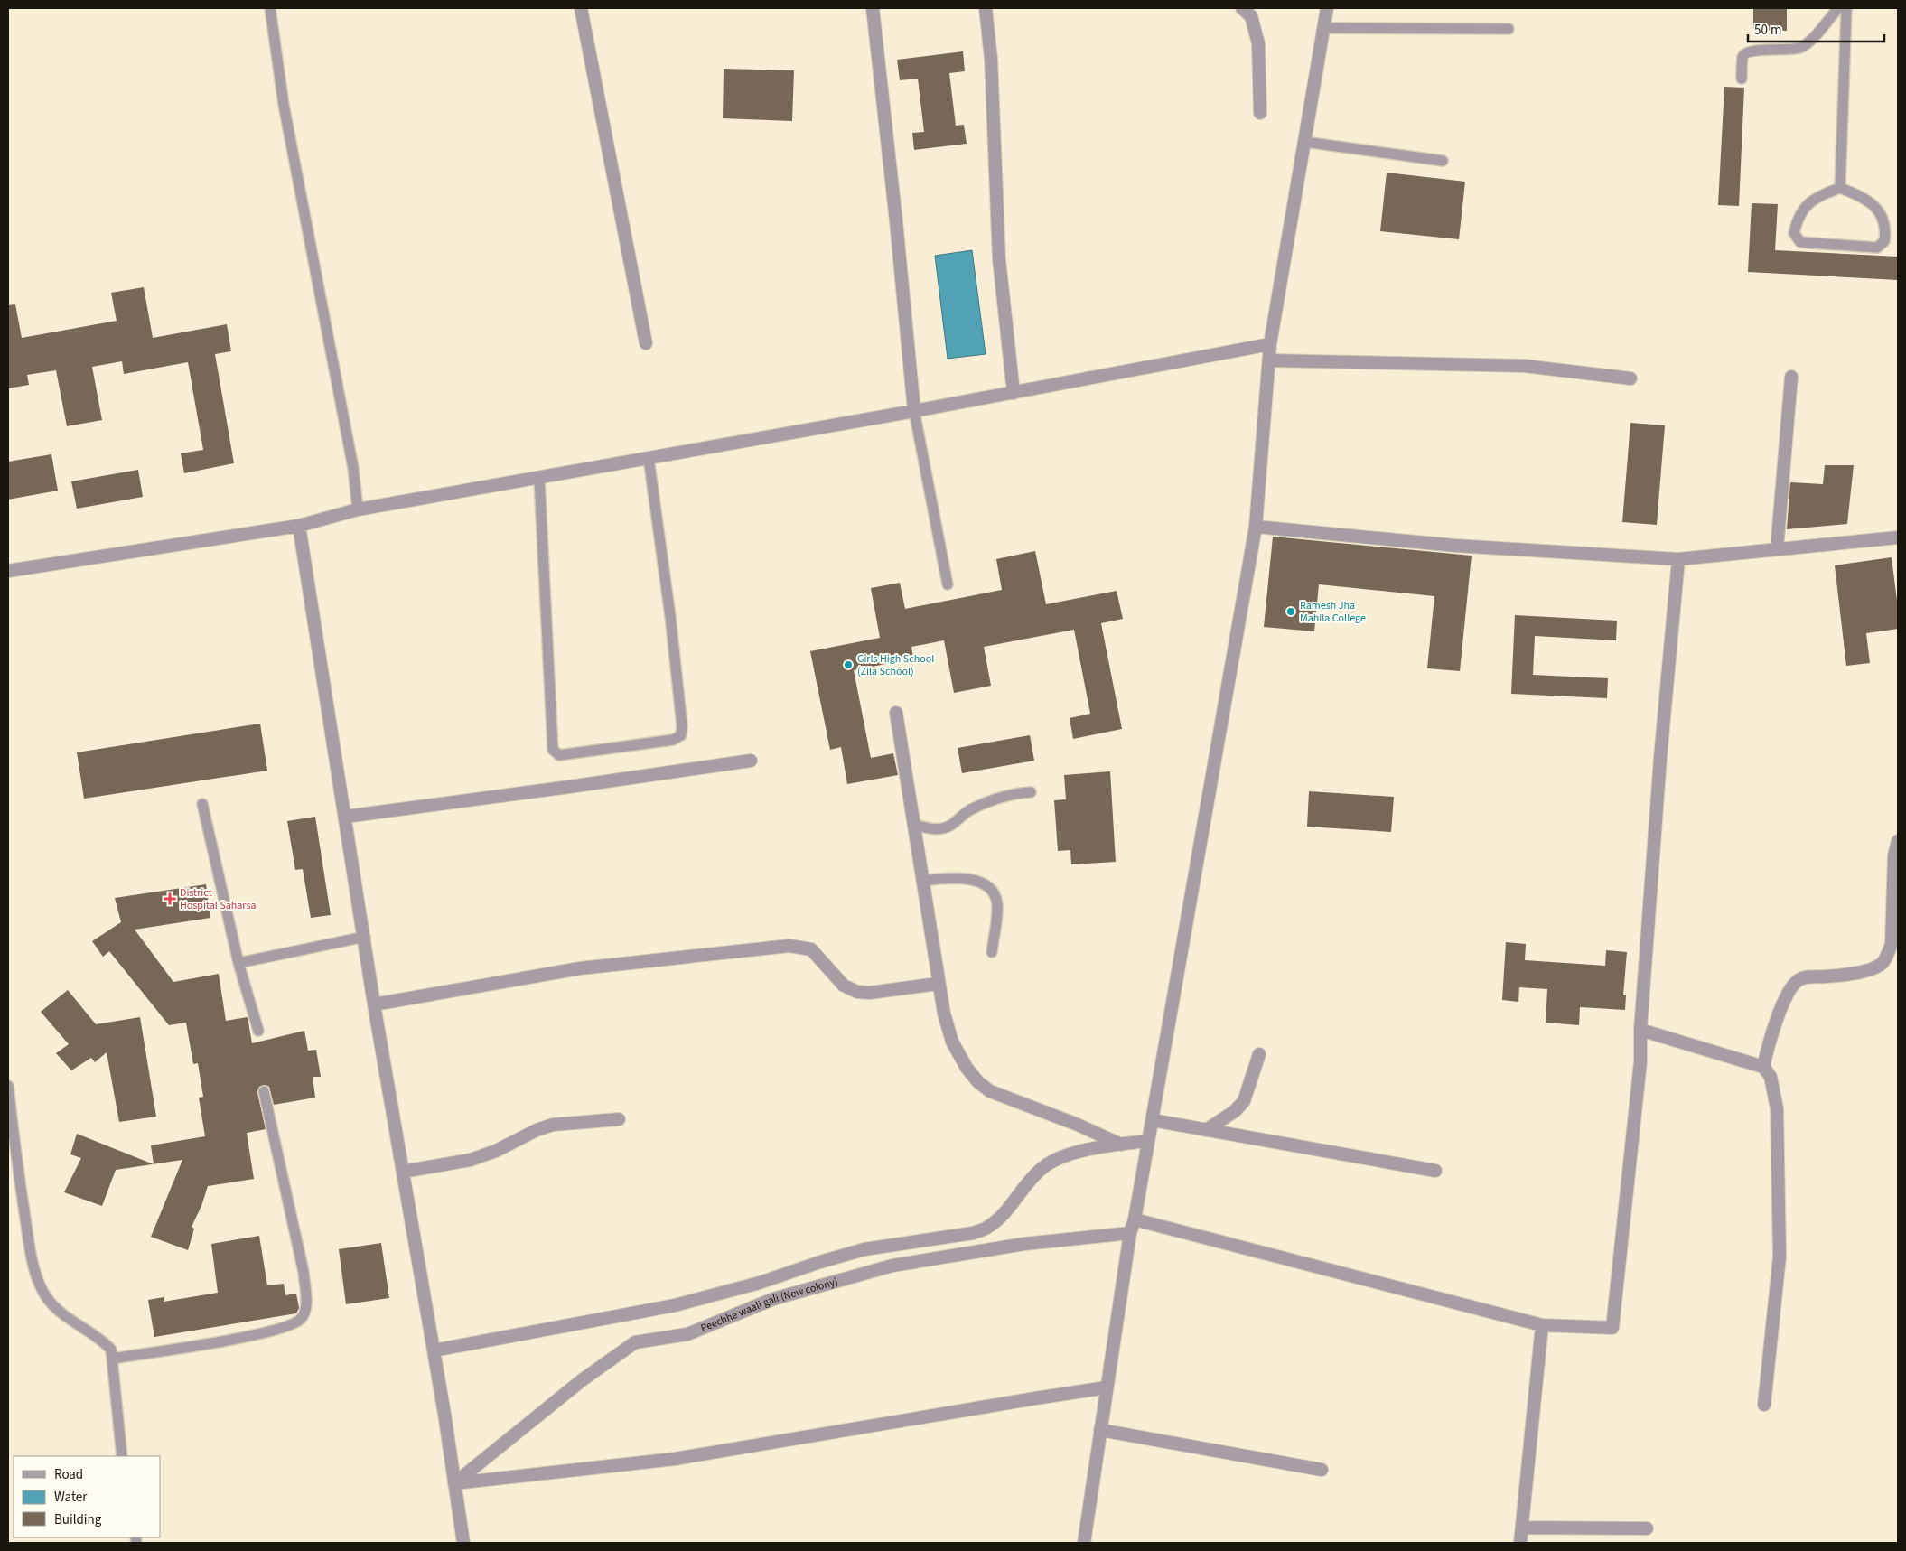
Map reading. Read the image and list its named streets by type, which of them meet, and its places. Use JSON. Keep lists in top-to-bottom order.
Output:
{
  "streets": {
    "street": ["Peechhe waali gali (New colony)"]
  },
  "places": {
    "other": ["Ramesh Jha Mahila College", "Girls High School (Zila School)"],
    "health": ["District Hospital Saharsa"]
  },
  "legend": ["Road", "Water", "Building"],
  "scale_bar": "50 m"
}
